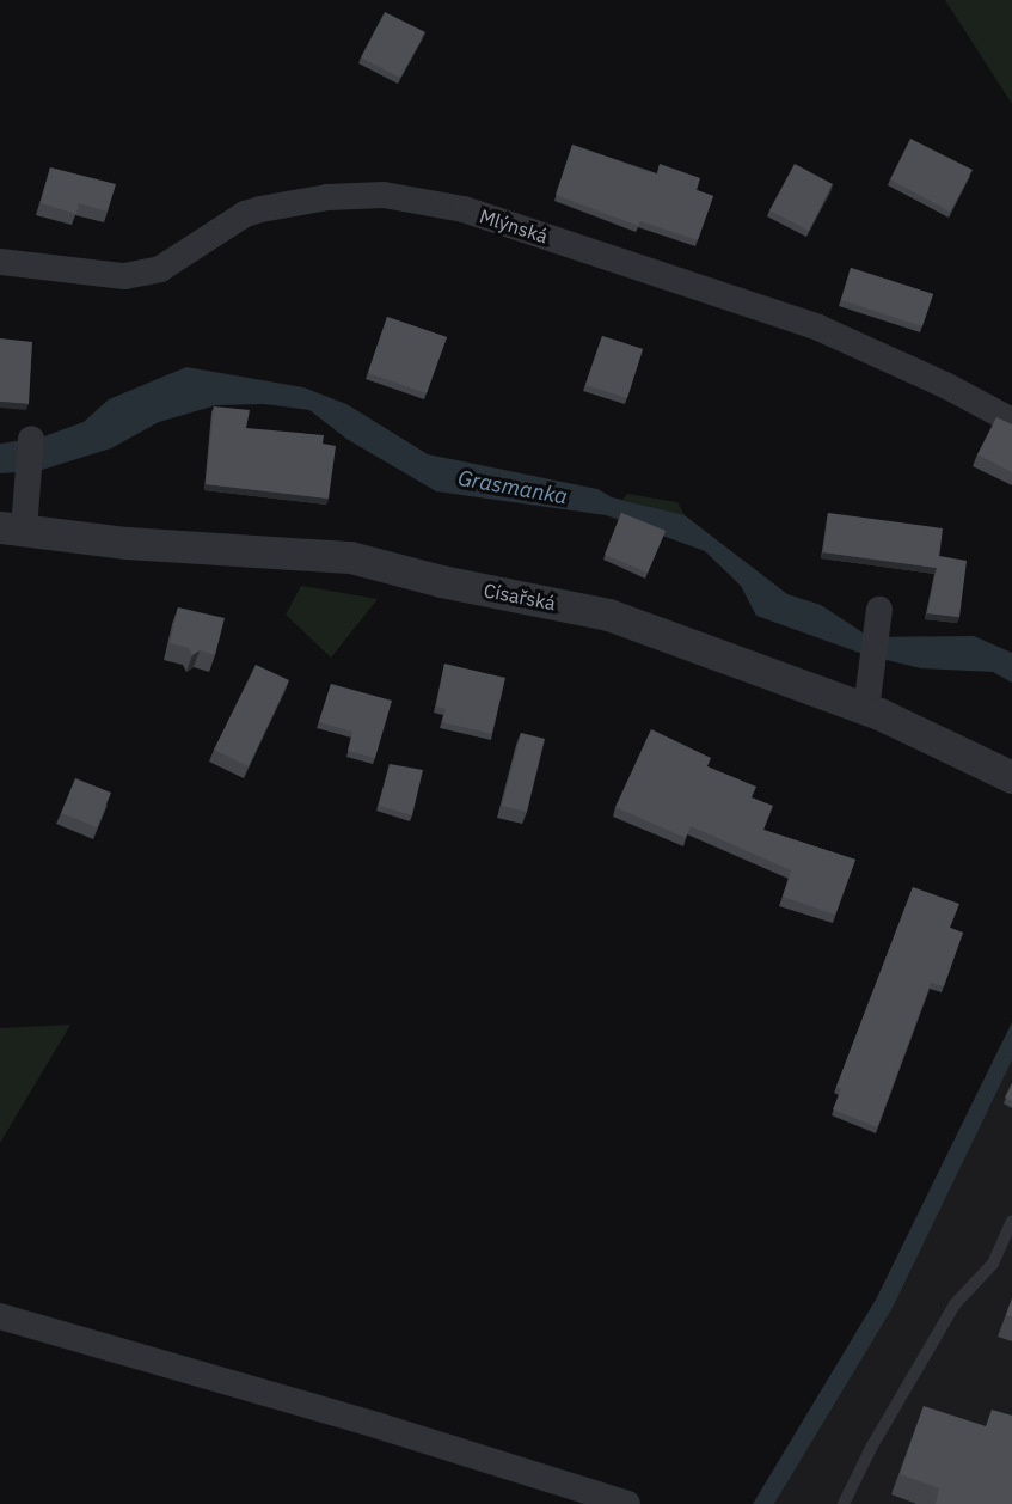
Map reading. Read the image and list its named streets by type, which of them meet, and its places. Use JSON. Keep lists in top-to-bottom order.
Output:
{
  "streets": {
    "street": ["Mlýnská", "Císařská"]
  },
  "water": ["Grasmanka"]
}
